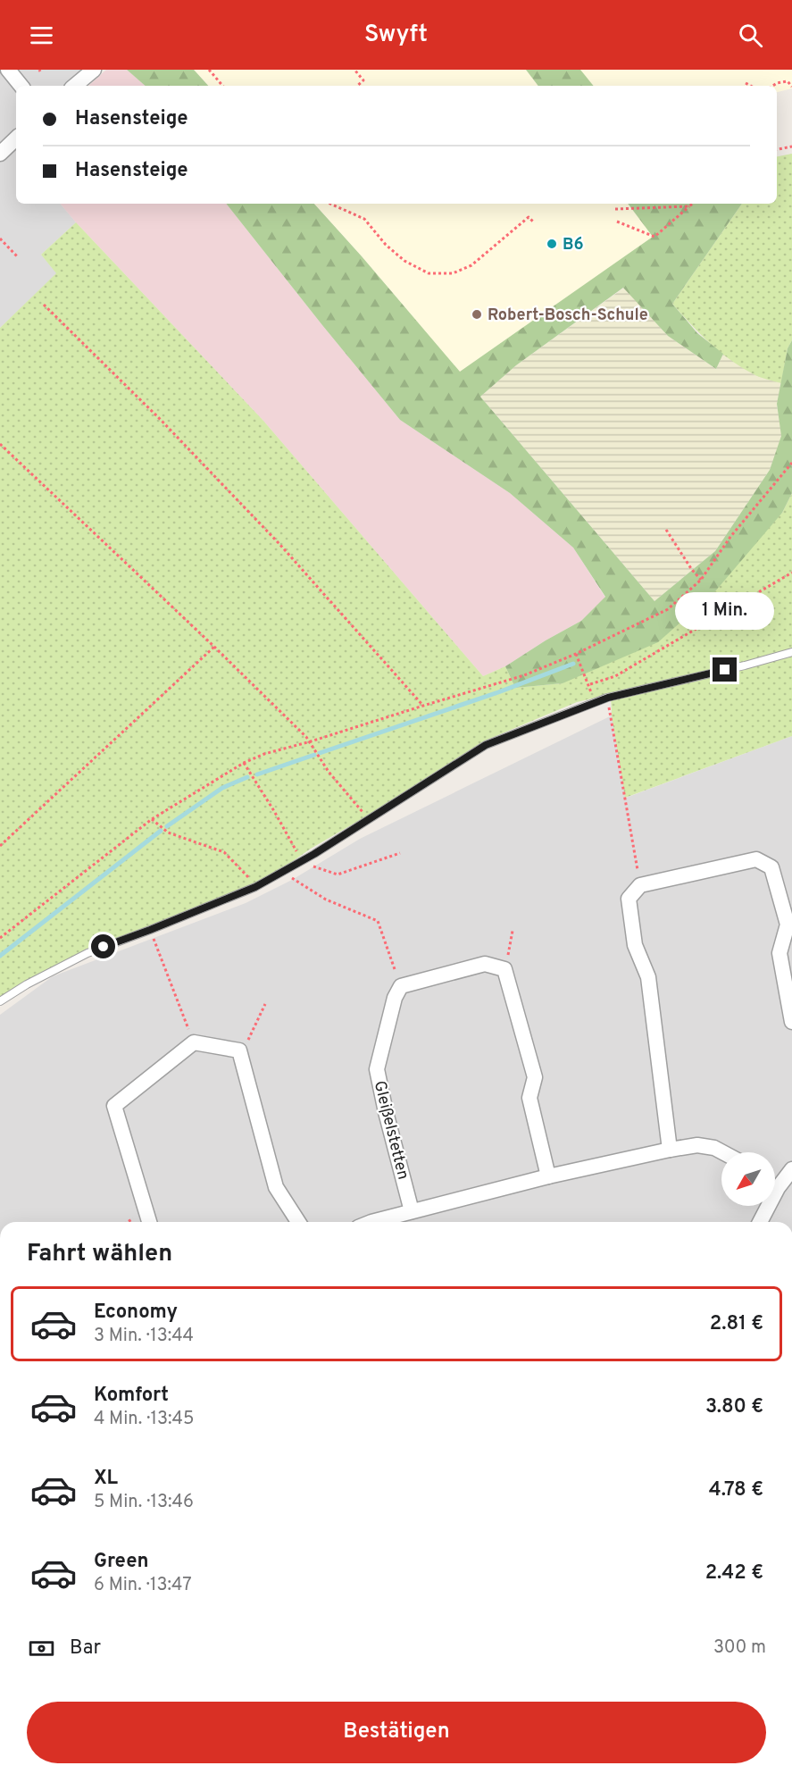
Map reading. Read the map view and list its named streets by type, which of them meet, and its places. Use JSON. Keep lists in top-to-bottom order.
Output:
{
  "streets": {
    "street": ["Gleißelstetten"]
  },
  "places": ["B6", "Robert-Bosch-Schule"],
  "north": "bottom left",
  "page": {
    "header": "Swyft",
    "banner": ["Hasensteige", "Hasensteige"],
    "bubble": "1 Min.",
    "heading": "Fahrt wählen",
    "list": [
      {
        "name": "Economy",
        "note": "3 Min. · 13:44",
        "value": "2.81 €"
      },
      {
        "name": "Komfort",
        "note": "4 Min. · 13:45",
        "value": "3.80 €"
      },
      {
        "name": "XL",
        "note": "5 Min. · 13:46",
        "value": "4.78 €"
      },
      {
        "name": "Green",
        "note": "6 Min. · 13:47",
        "value": "2.42 €"
      }
    ],
    "pay": ["Bar", "300 m"],
    "buttons": "Bestätigen"
  }
}
